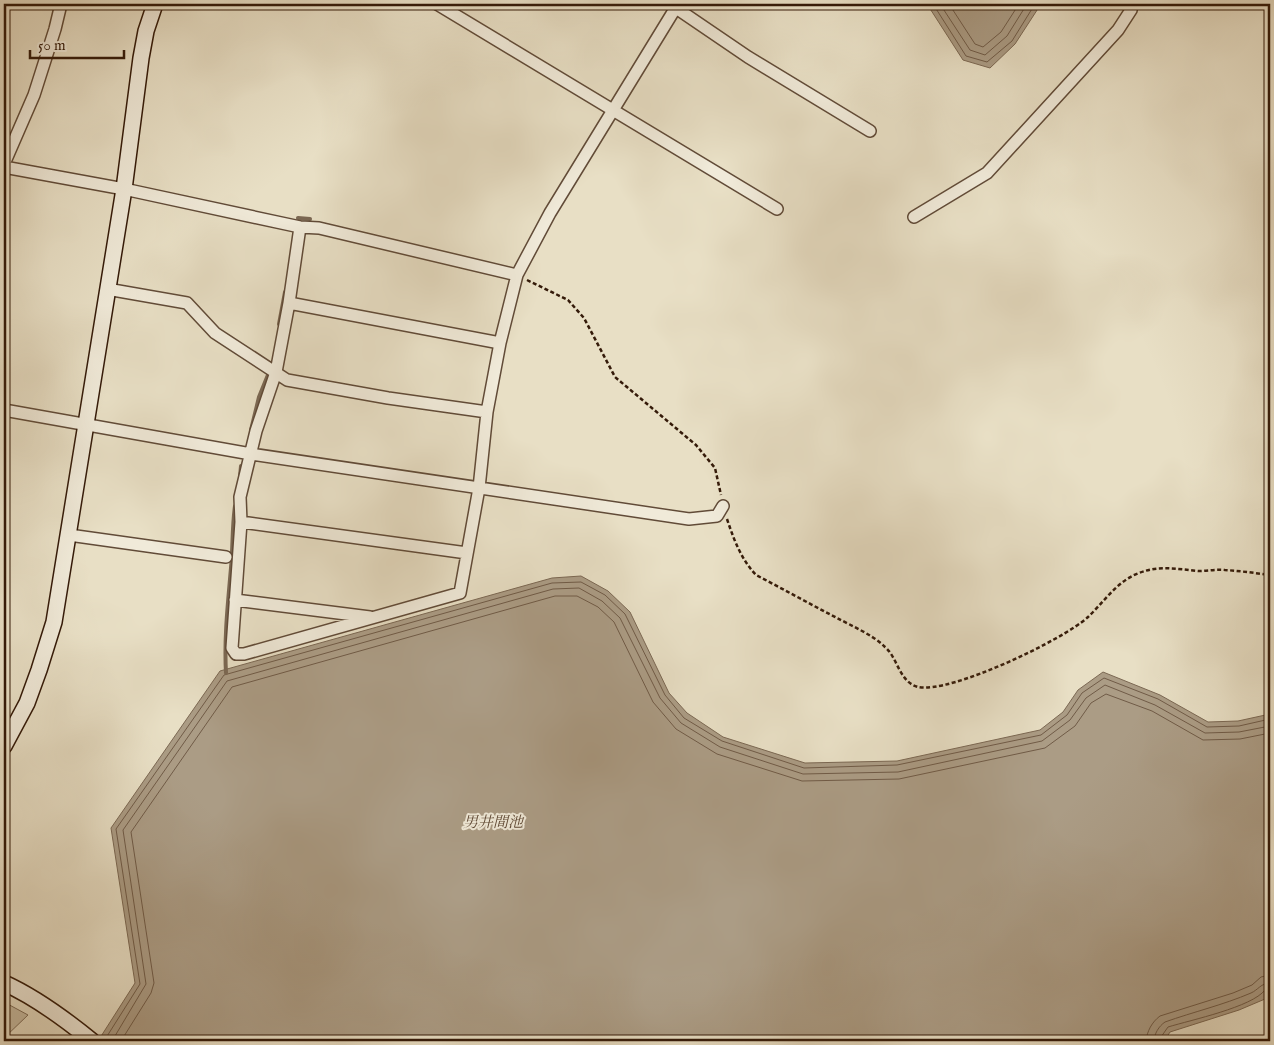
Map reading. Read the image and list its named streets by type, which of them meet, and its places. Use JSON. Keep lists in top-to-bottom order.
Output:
{
  "water": ["男井間池"],
  "scale_bar": "50 m"
}
